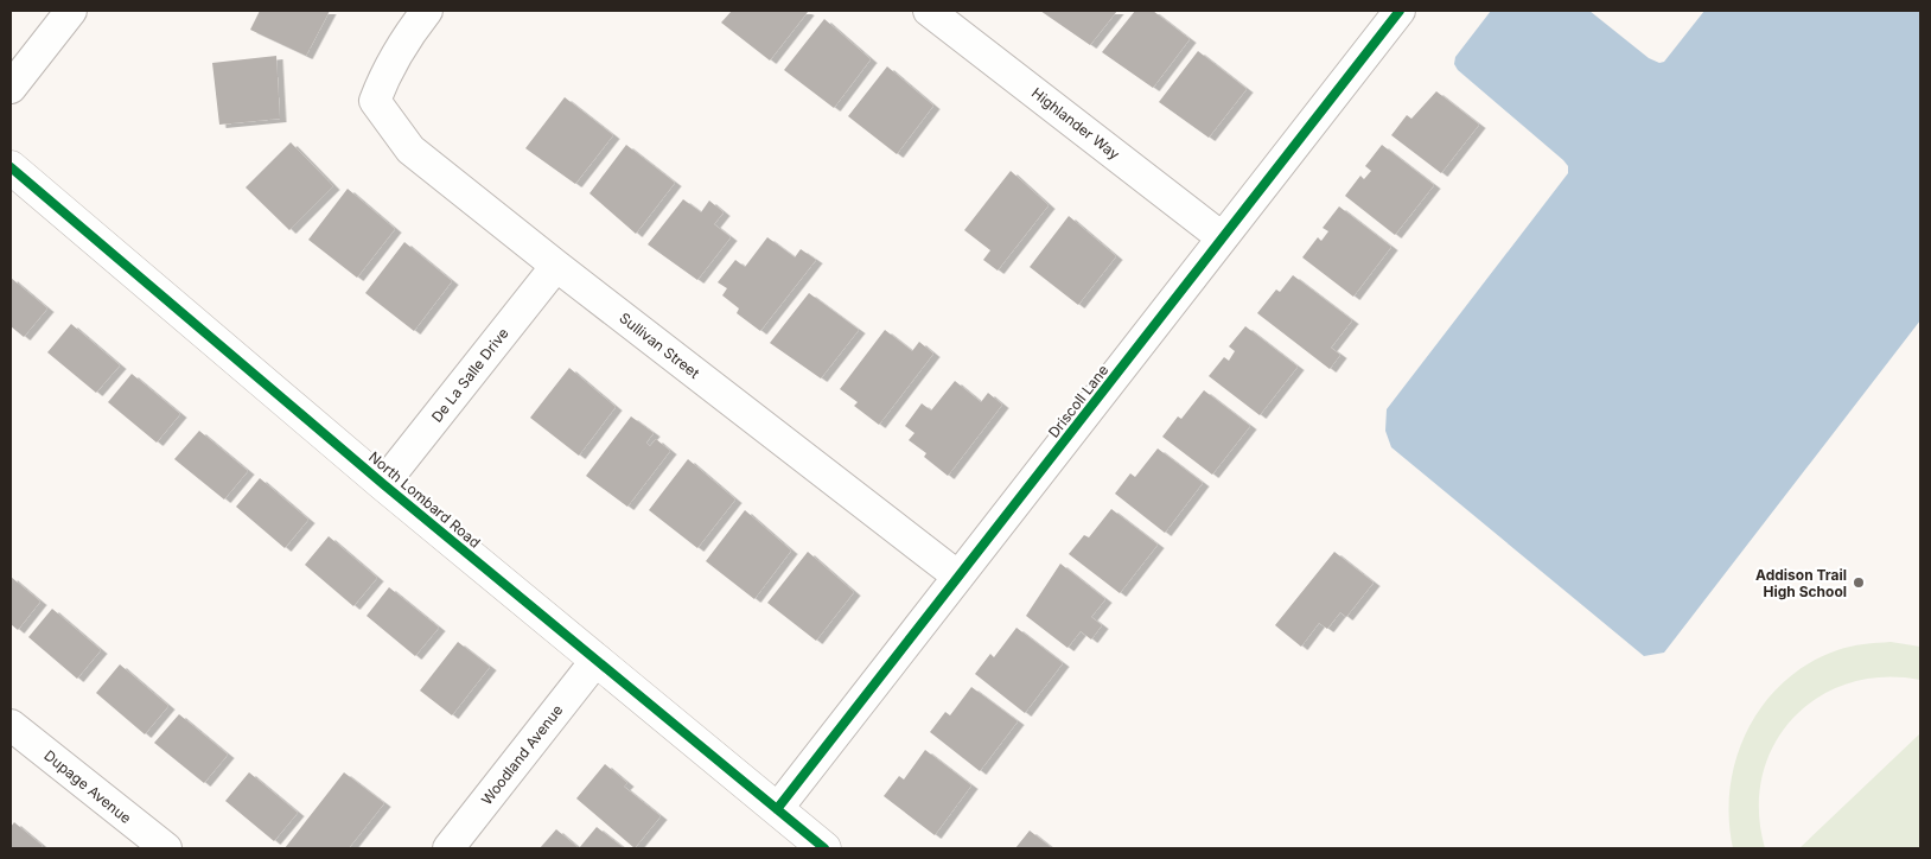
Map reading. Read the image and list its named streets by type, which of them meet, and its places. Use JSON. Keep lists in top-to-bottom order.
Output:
{
  "streets": {
    "street": [
      "Highlander Way",
      "Sullivan Street",
      "De La Salle Drive",
      "Driscoll Lane",
      "North Lombard Road",
      "Woodland Avenue",
      "Dupage Avenue"
    ]
  },
  "crossings": [
    ["Highlander Way", "Driscoll Lane"],
    ["Sullivan Street", "De La Salle Drive"],
    ["Sullivan Street", "Driscoll Lane"],
    ["De La Salle Drive", "North Lombard Road"],
    ["Driscoll Lane", "North Lombard Road"],
    ["North Lombard Road", "Woodland Avenue"]
  ],
  "places": ["Addison Trail High School"]
}
